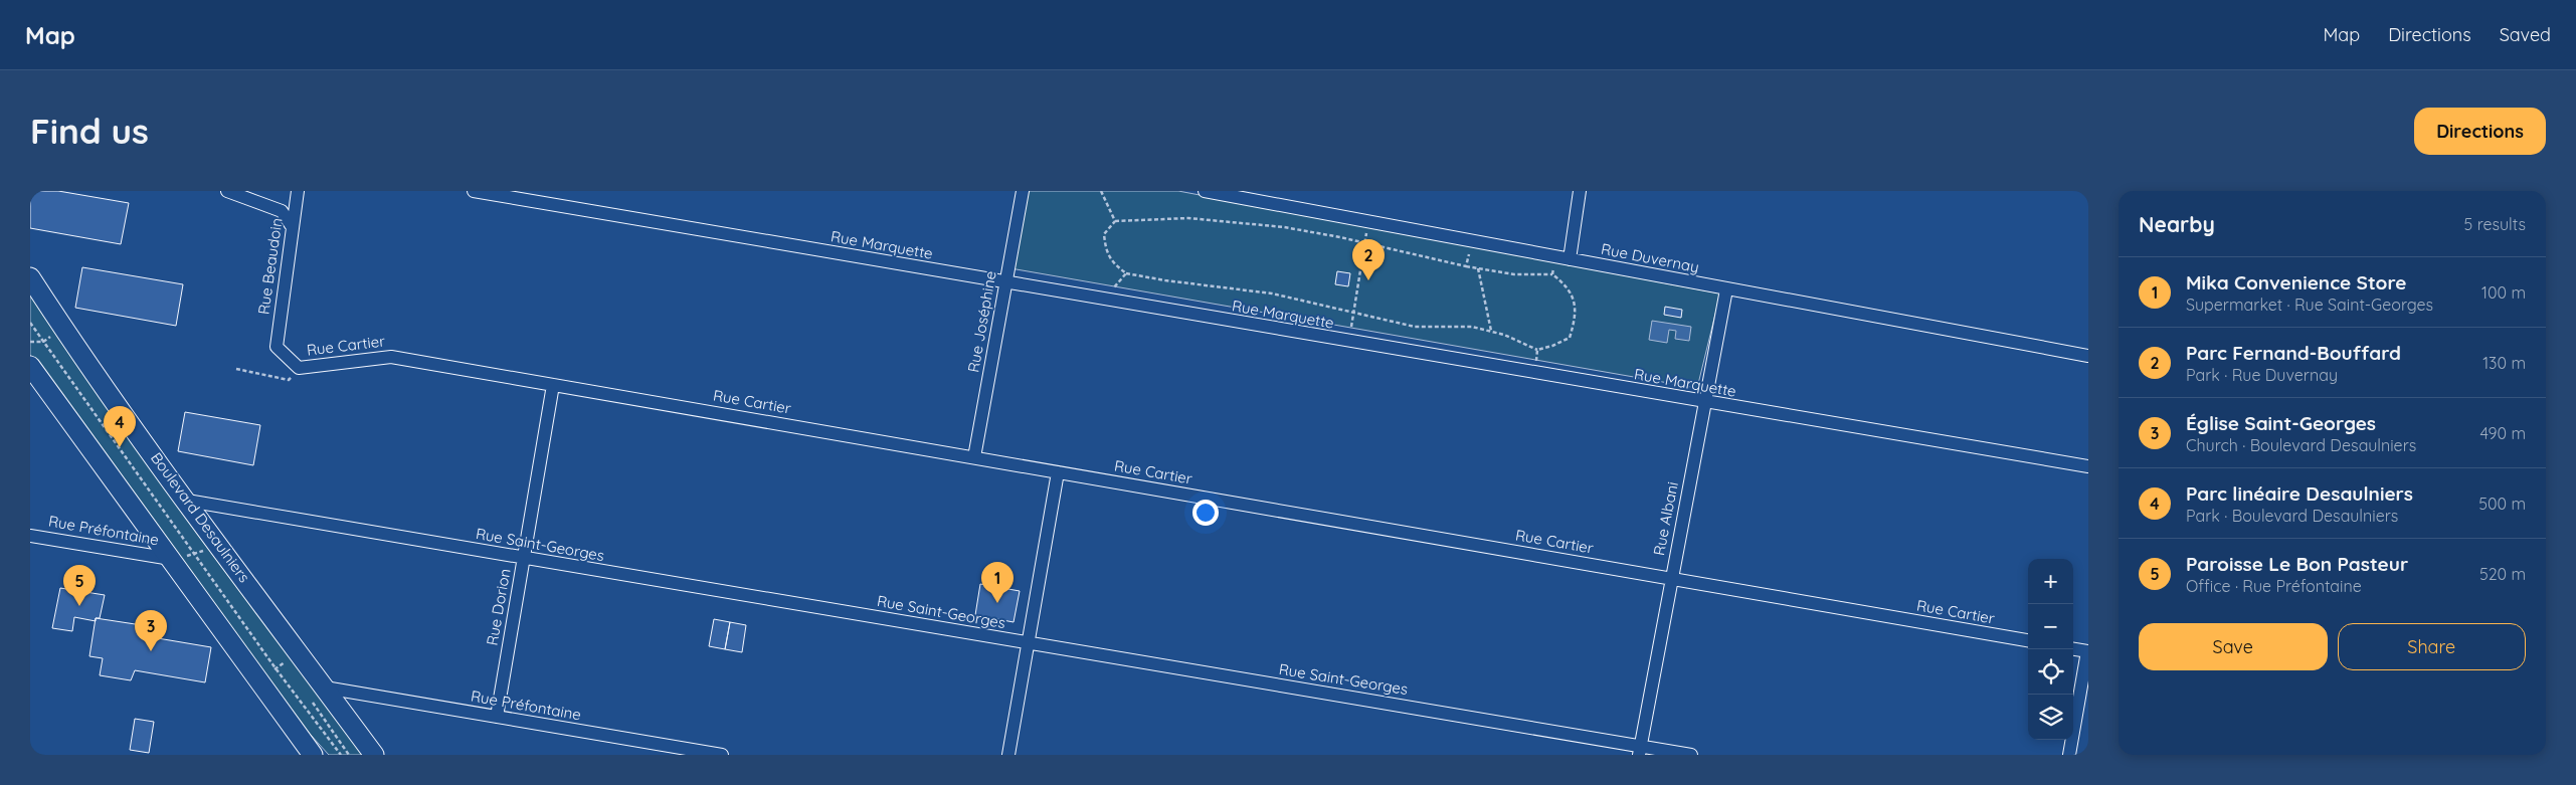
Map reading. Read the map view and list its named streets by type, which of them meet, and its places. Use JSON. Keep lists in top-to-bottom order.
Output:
{
  "streets": {
    "street": [
      "Rue Marquette",
      "Rue Duvernay",
      "Rue Beaudoin",
      "Rue Joséphine",
      "Rue Cartier",
      "Boulevard Desaulniers",
      "Rue Albani",
      "Rue Préfontaine",
      "Rue Saint-Georges",
      "Rue Dorion"
    ]
  },
  "crossings": [
    ["Rue Marquette", "Rue Joséphine"],
    ["Rue Marquette", "Rue Albani"],
    ["Rue Duvernay", "Rue Albani"],
    ["Rue Beaudoin", "Rue Cartier"],
    ["Rue Joséphine", "Rue Cartier"],
    ["Rue Cartier", "Rue Albani"],
    ["Rue Cartier", "Rue Dorion"],
    ["Boulevard Desaulniers", "Rue Préfontaine"],
    ["Boulevard Desaulniers", "Rue Saint-Georges"],
    ["Rue Albani", "Rue Saint-Georges"],
    ["Rue Préfontaine", "Rue Dorion"],
    ["Rue Saint-Georges", "Rue Dorion"]
  ],
  "page": {
    "header": "Map",
    "nav": ["Map", "Directions", "Saved"],
    "buttons": [
      "Directions",
      ["Save", "Share"]
    ],
    "title": "Find us",
    "heading": ["Nearby", "5 results"],
    "pins": [
      "2",
      "4",
      "1",
      "5",
      "3"
    ],
    "list": [
      {
        "mark": "1",
        "name": "Mika Convenience Store",
        "note": "Supermarket · Rue Saint-Georges",
        "value": "100 m"
      },
      {
        "mark": "2",
        "name": "Parc Fernand-Bouffard",
        "note": "Park · Rue Duvernay",
        "value": "130 m"
      },
      {
        "mark": "3",
        "name": "Église Saint-Georges",
        "note": "Church · Boulevard Desaulniers",
        "value": "490 m"
      },
      {
        "mark": "4",
        "name": "Parc linéaire Desaulniers",
        "note": "Park · Boulevard Desaulniers",
        "value": "500 m"
      },
      {
        "mark": "5",
        "name": "Paroisse Le Bon Pasteur",
        "note": "Office · Rue Préfontaine",
        "value": "520 m"
      }
    ],
    "map_buttons": ["+", "−"]
  }
}
